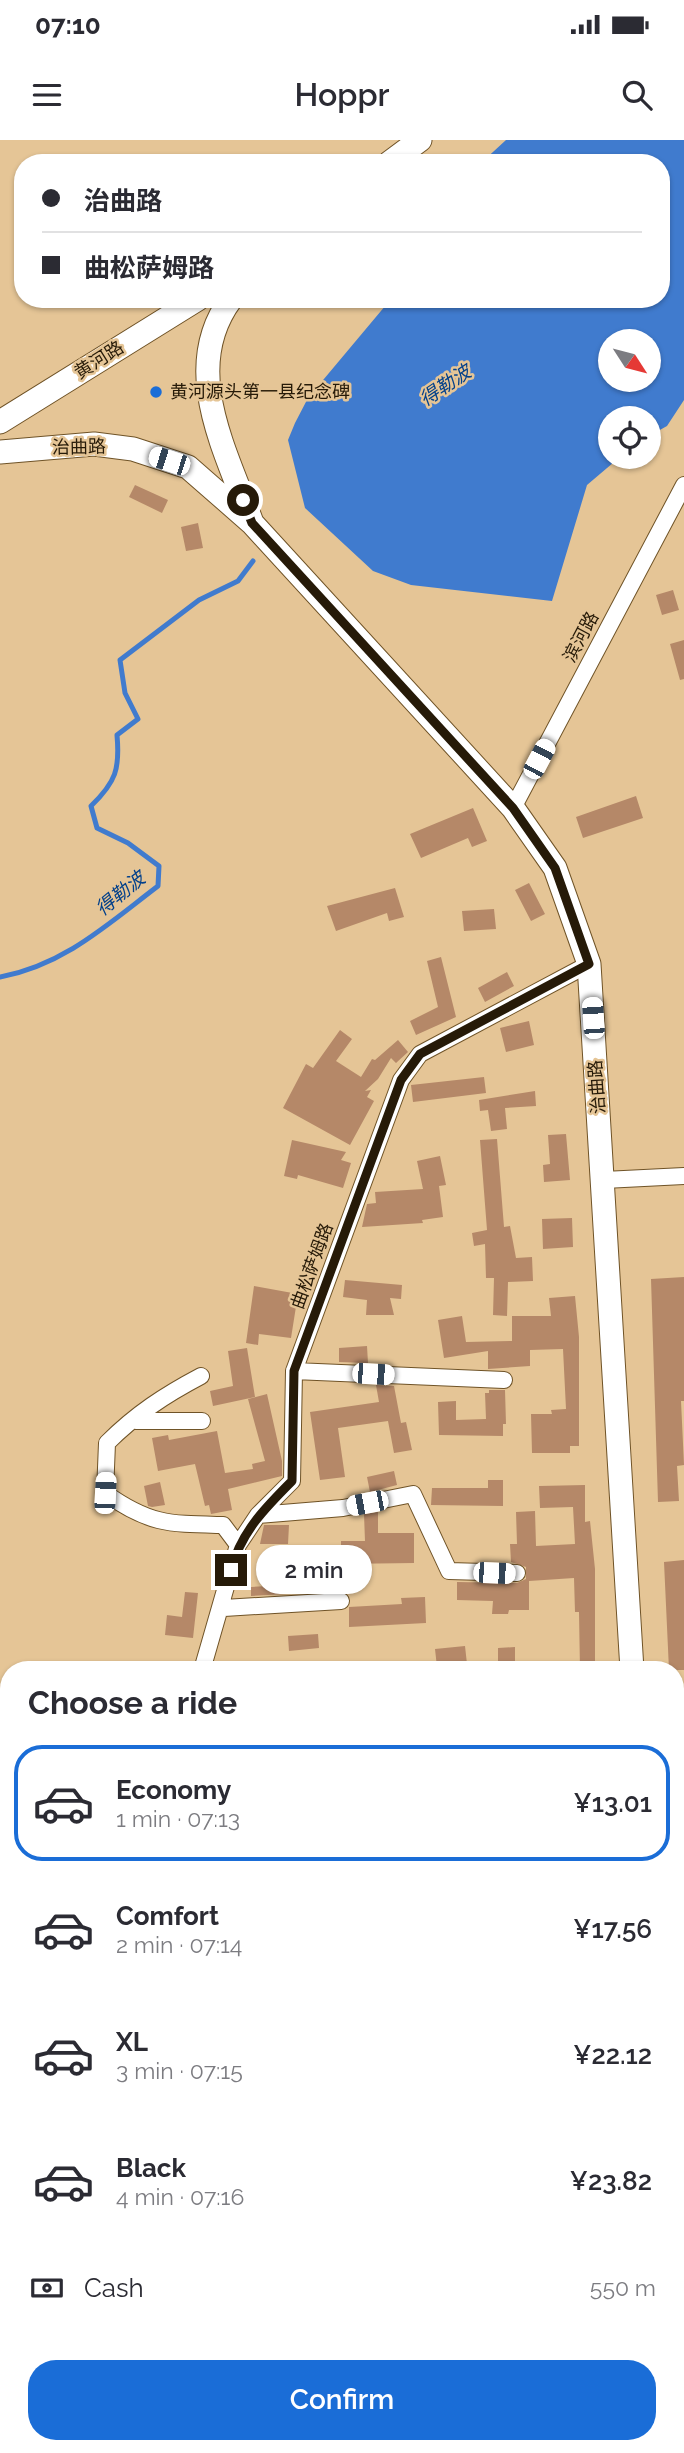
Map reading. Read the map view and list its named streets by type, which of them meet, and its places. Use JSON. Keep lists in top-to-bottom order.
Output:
{
  "streets": {
    "main road": ["黄河路", "治曲路"],
    "street": ["滨河路", "曲松萨姆路"]
  },
  "crossings": [
    ["治曲路", "滨河路"],
    ["治曲路", "曲松萨姆路"]
  ],
  "water": ["得勒波"],
  "places": ["黄河源头第一县纪念碑"],
  "north": "bottom right",
  "page": {
    "status": "07:10",
    "header": "Hoppr",
    "banner": ["治曲路", "曲松萨姆路"],
    "bubble": "2 min",
    "heading": "Choose a ride",
    "list": [
      {
        "name": "Economy",
        "note": "1 min · 07:13",
        "value": "¥13.01"
      },
      {
        "name": "Comfort",
        "note": "2 min · 07:14",
        "value": "¥17.56"
      },
      {
        "name": "XL",
        "note": "3 min · 07:15",
        "value": "¥22.12"
      },
      {
        "name": "Black",
        "note": "4 min · 07:16",
        "value": "¥23.82"
      }
    ],
    "pay": ["Cash", "550 m"],
    "buttons": "Confirm"
  }
}
